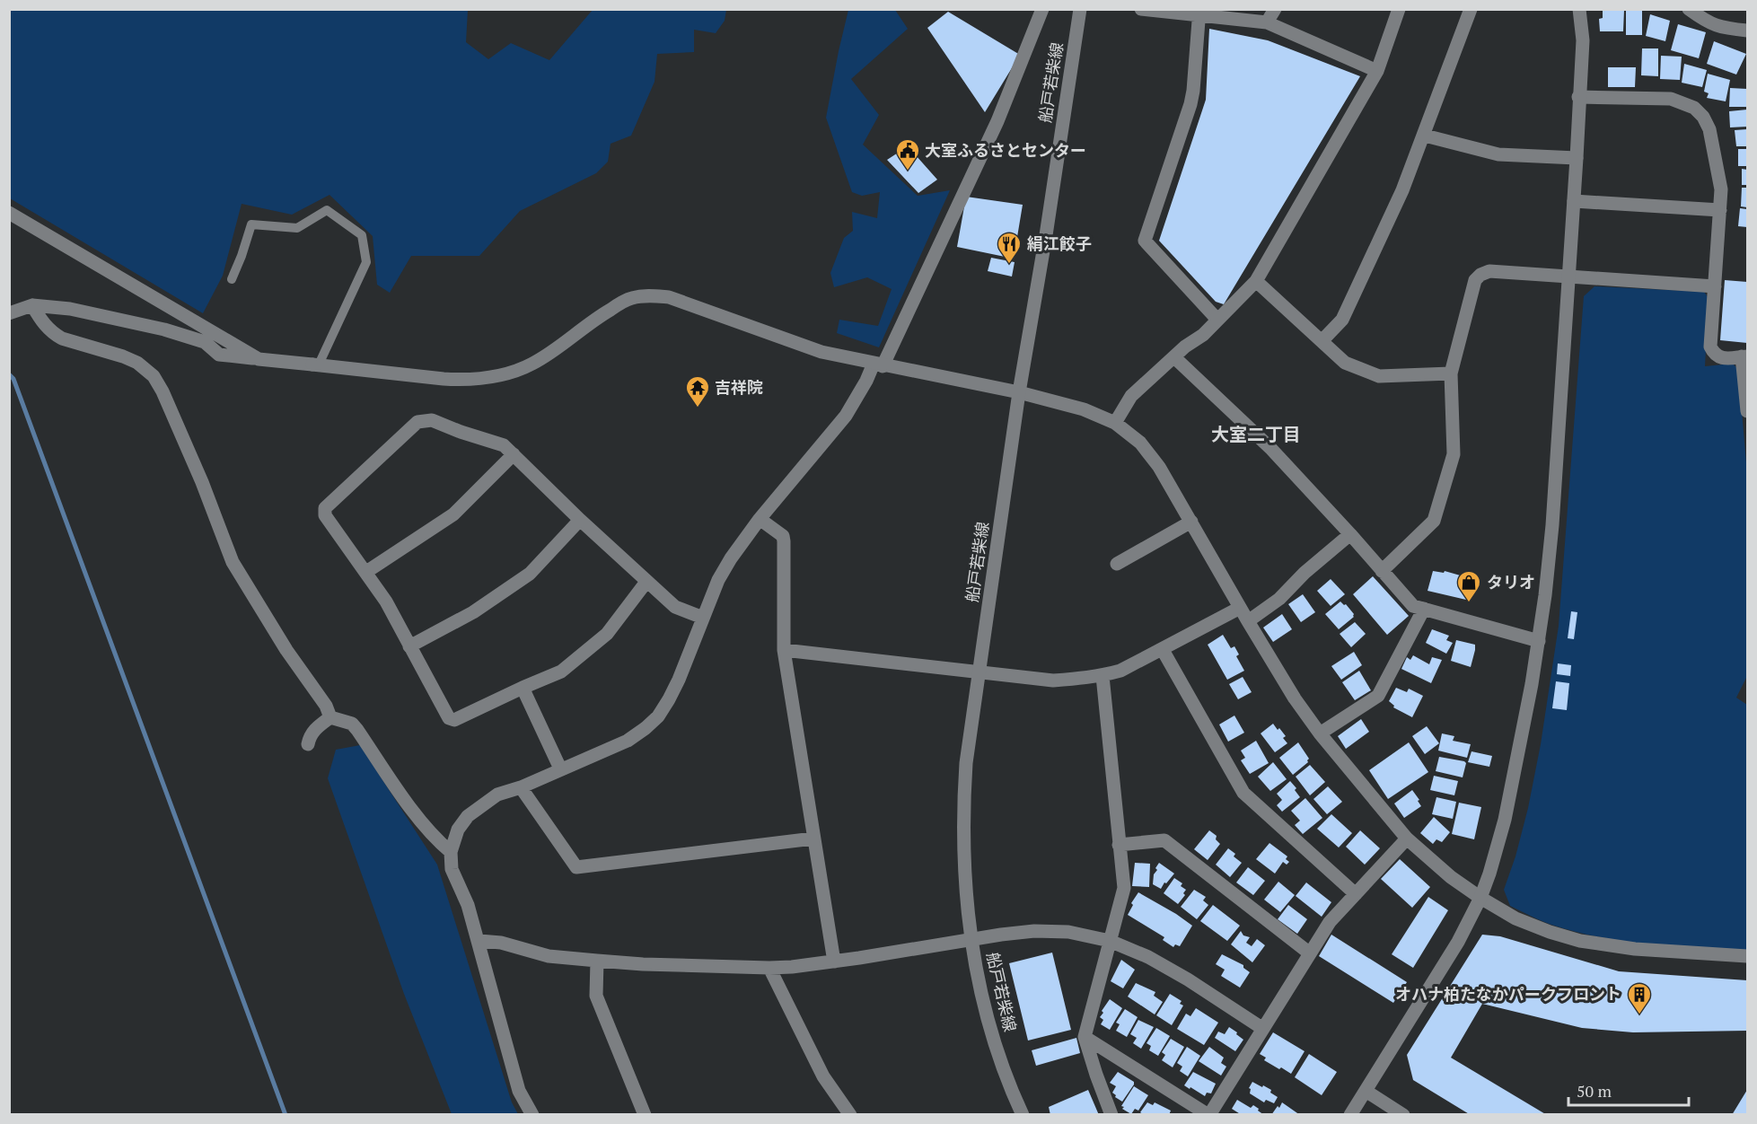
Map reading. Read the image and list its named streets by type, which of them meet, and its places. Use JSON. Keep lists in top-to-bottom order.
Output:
{
  "streets": {
    "street": ["船戸若柴線"]
  },
  "districts": ["大室二丁目"],
  "places": {
    "public building": ["大室ふるさとセンター"],
    "restaurant": ["絹江餃子"],
    "temple": ["吉祥院"],
    "shop": ["タリオ"],
    "building": ["オハナ柏たなかパークフロント"]
  },
  "scale_bar": "50 m"
}
